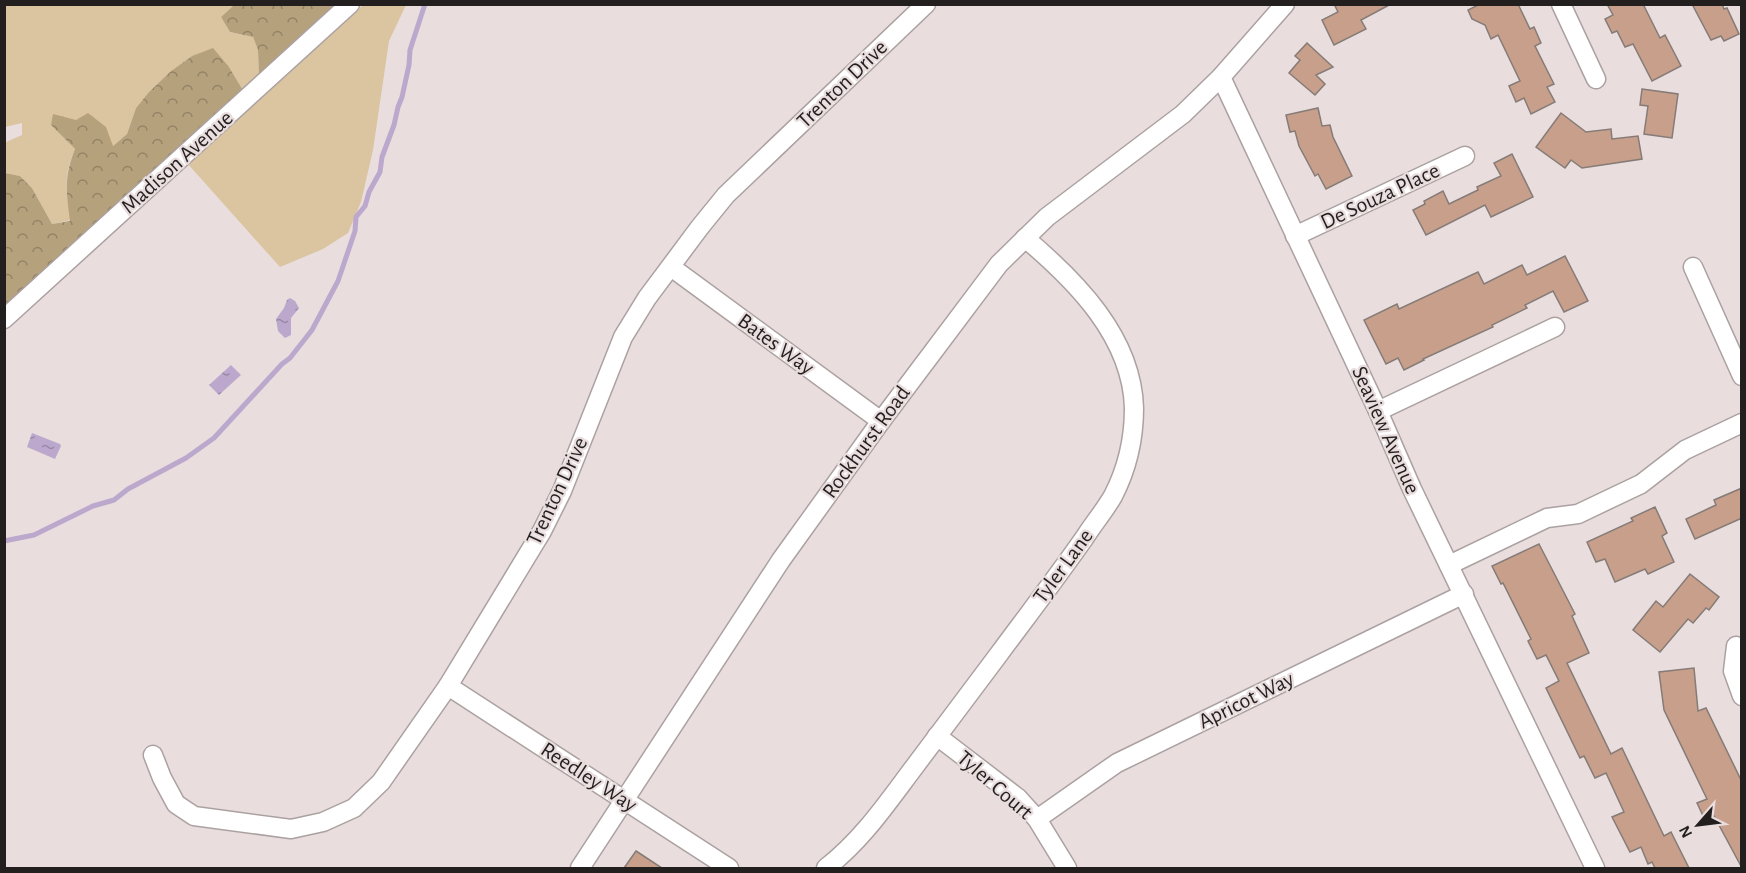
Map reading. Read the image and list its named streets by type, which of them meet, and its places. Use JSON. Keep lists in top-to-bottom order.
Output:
{
  "streets": {
    "street": [
      "Trenton Drive",
      "Madison Avenue",
      "De Souza Place",
      "Bates Way",
      "Seaview Avenue",
      "Rockhurst Road",
      "Tyler Lane",
      "Apricot Way",
      "Reedley Way",
      "Tyler Court"
    ]
  },
  "crossings": [
    ["Trenton Drive", "Bates Way"],
    ["Trenton Drive", "Reedley Way"],
    ["De Souza Place", "Seaview Avenue"],
    ["Bates Way", "Rockhurst Road"],
    ["Seaview Avenue", "Rockhurst Road"],
    ["Seaview Avenue", "Apricot Way"],
    ["Rockhurst Road", "Tyler Lane"],
    ["Rockhurst Road", "Reedley Way"],
    ["Tyler Lane", "Tyler Court"],
    ["Apricot Way", "Tyler Court"]
  ],
  "north": "bottom left"
}
